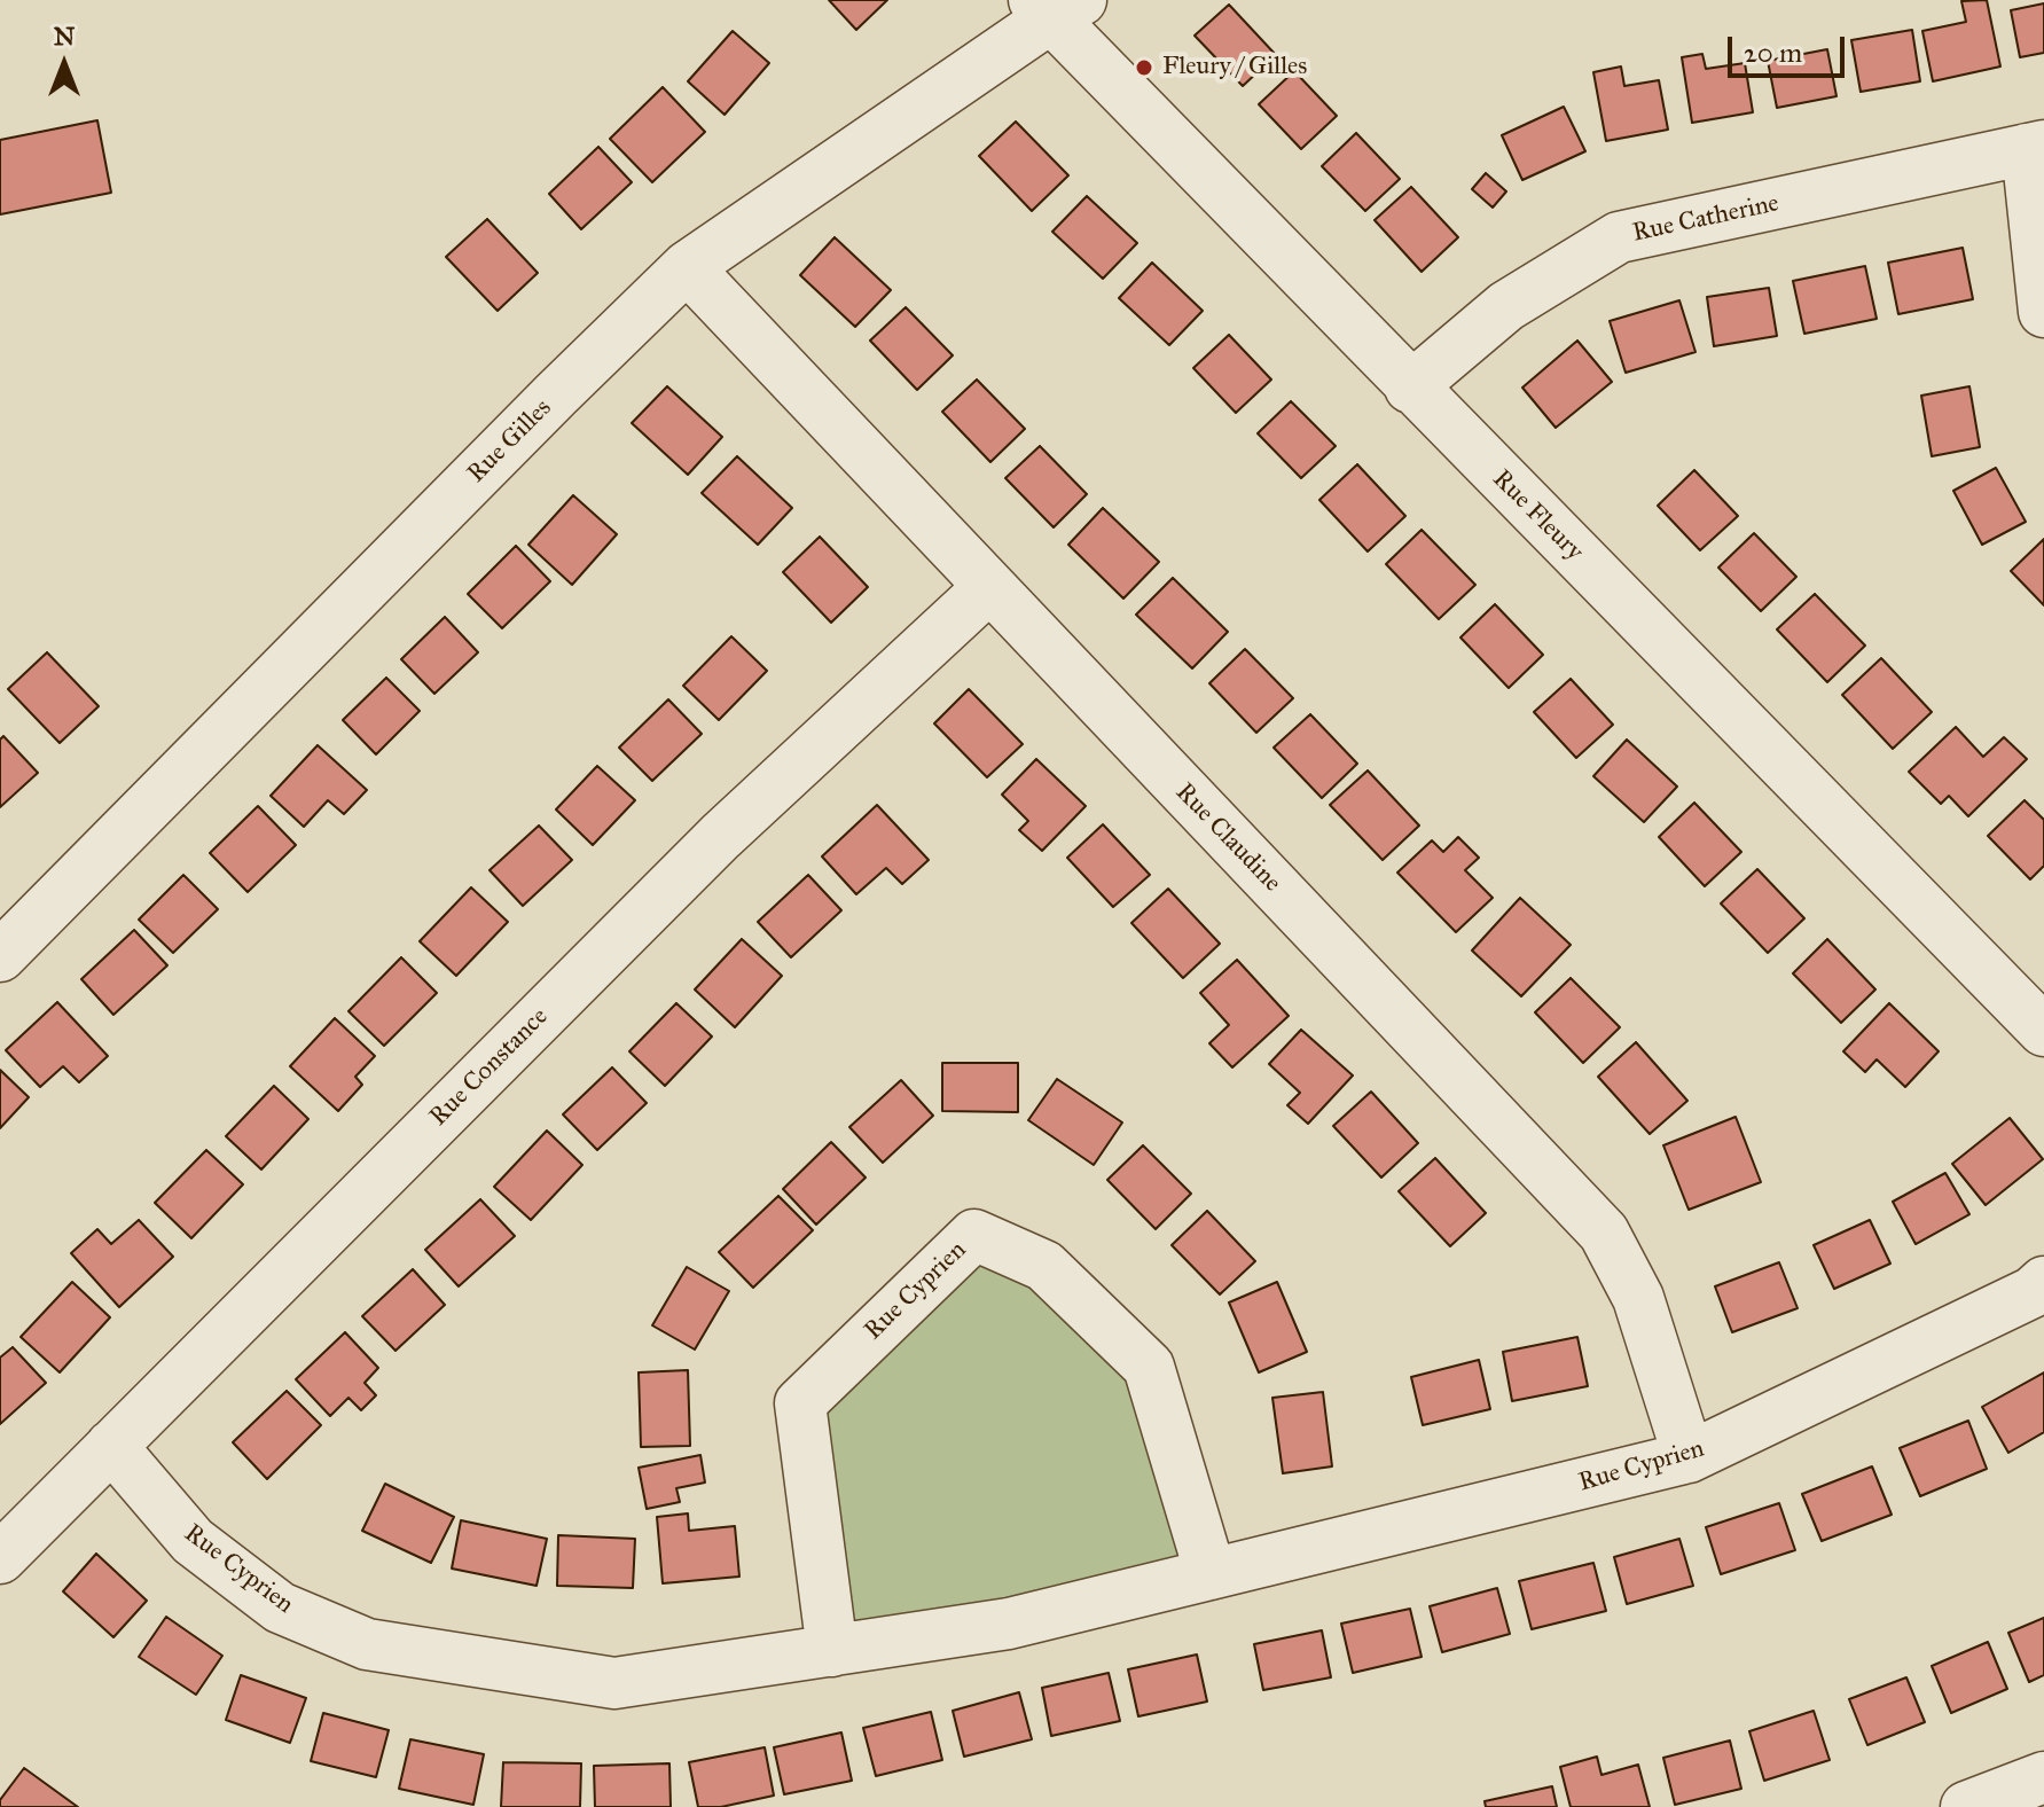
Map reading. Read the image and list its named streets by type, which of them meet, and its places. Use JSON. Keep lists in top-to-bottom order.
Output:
{
  "streets": {
    "street": [
      "Rue Catherine",
      "Rue Gilles",
      "Rue Fleury",
      "Rue Claudine",
      "Rue Constance",
      "Rue Cyprien"
    ]
  },
  "crossings": [
    ["Rue Catherine", "Rue Fleury"],
    ["Rue Gilles", "Rue Fleury"],
    ["Rue Gilles", "Rue Claudine"],
    ["Rue Claudine", "Rue Constance"],
    ["Rue Claudine", "Rue Cyprien"],
    ["Rue Constance", "Rue Cyprien"]
  ],
  "places": ["Fleury / Gilles"],
  "scale_bar": "20 m",
  "north": "top"
}
